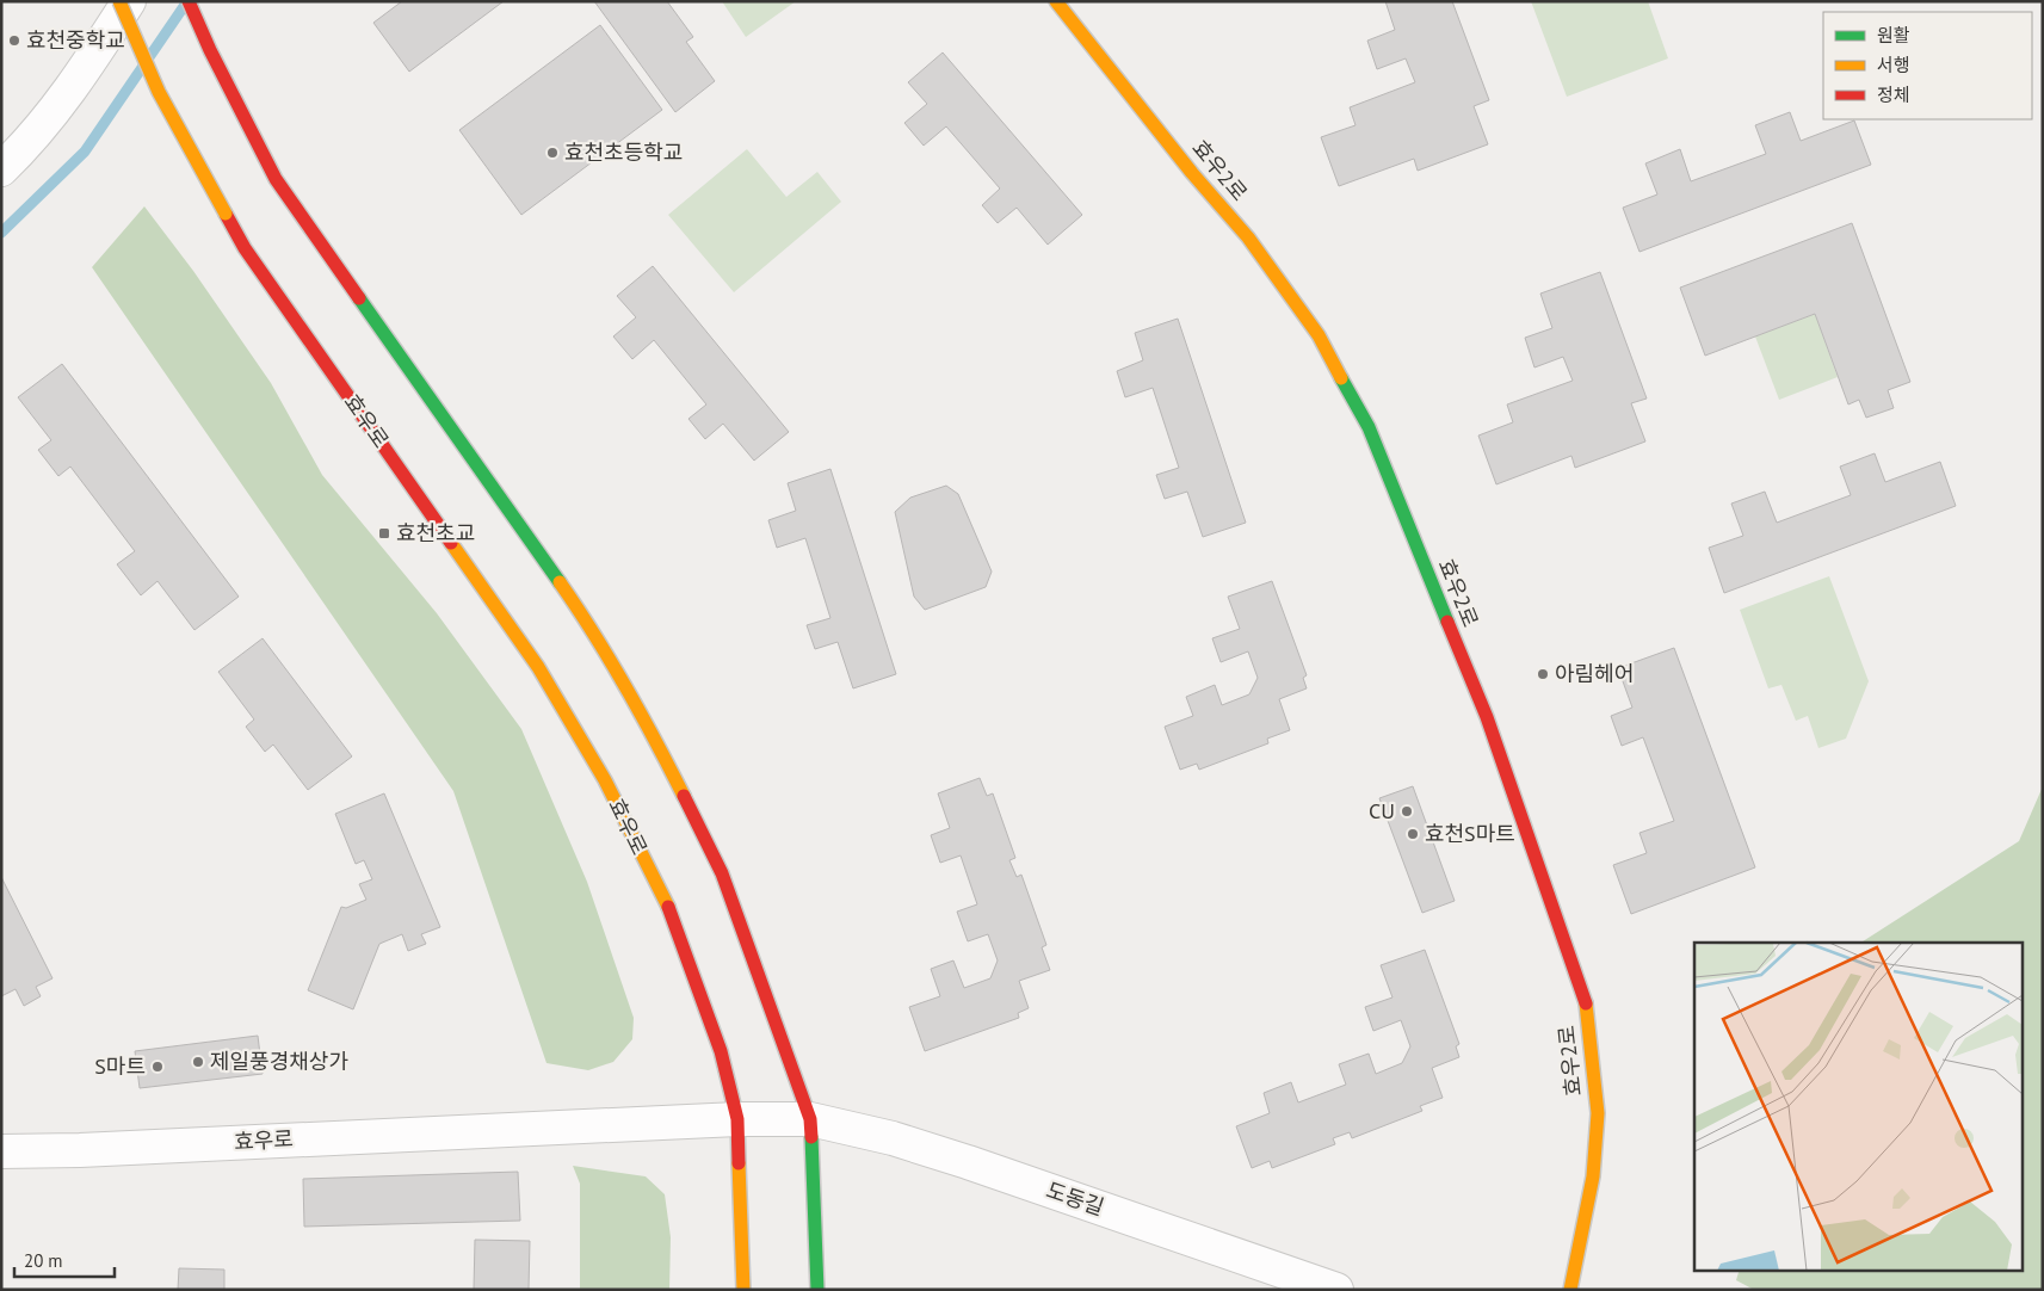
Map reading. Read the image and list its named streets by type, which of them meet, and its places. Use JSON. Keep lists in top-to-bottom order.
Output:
{
  "streets": {
    "main road": ["효우2로", "효우로"],
    "street": ["도동길"]
  },
  "crossings": [
    ["효우로", "도동길"]
  ],
  "places": {
    "other": [
      "효천중학교",
      "효천초등학교",
      "아림헤어",
      "CU",
      "효천S마트",
      "제일풍경채상가",
      "S마트"
    ],
    "transit": ["효천초교"]
  },
  "legend": ["원활", "서행", "정체"],
  "scale_bar": "20 m"
}
